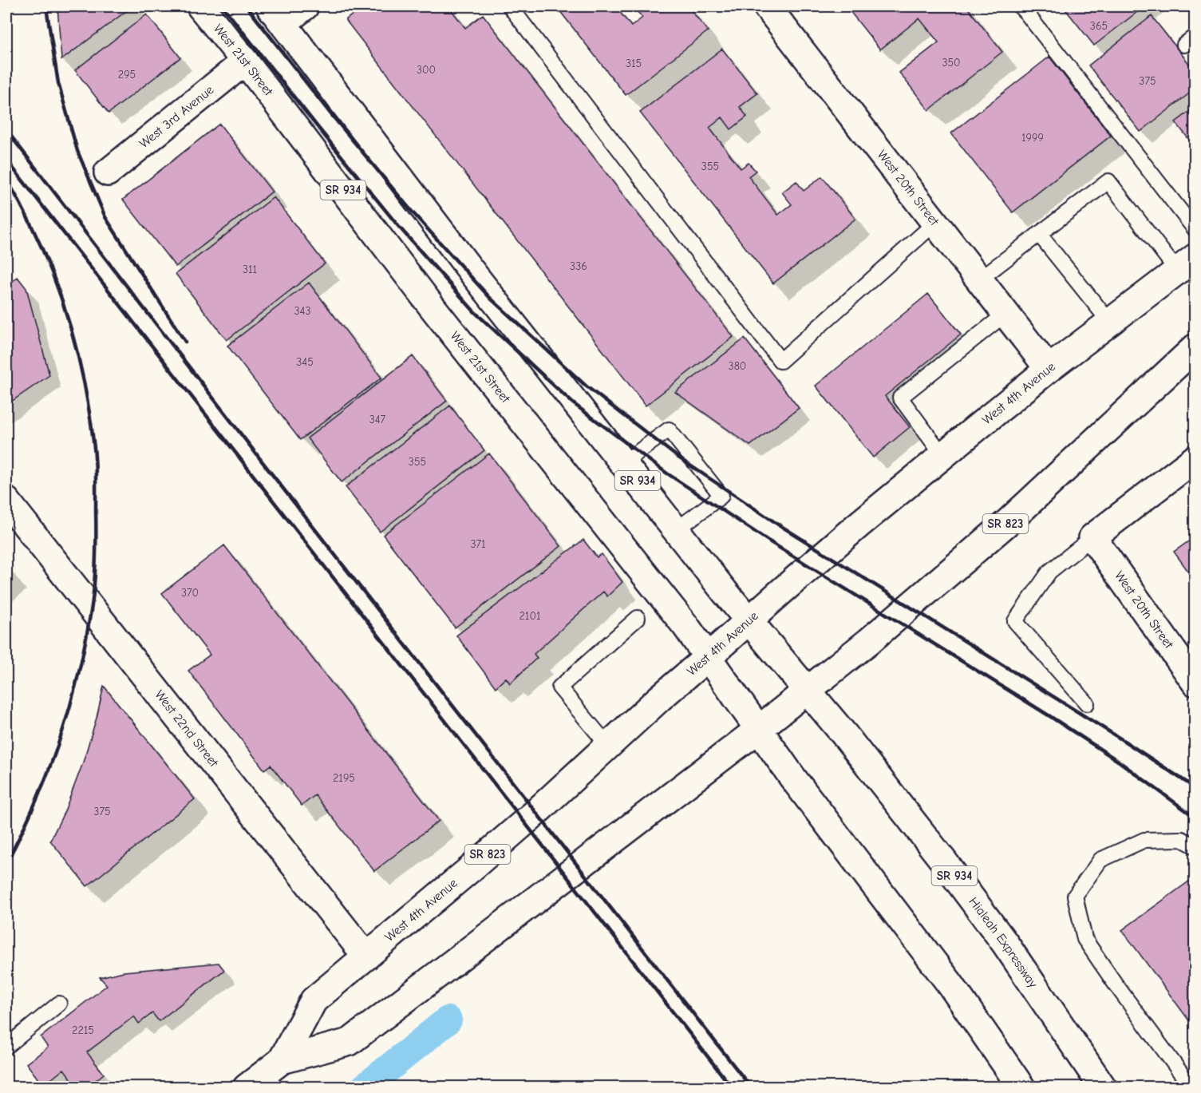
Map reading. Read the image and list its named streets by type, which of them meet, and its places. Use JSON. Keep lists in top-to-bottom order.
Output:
{
  "streets": {
    "main road": [
      "West 21st Street",
      "West 3rd Avenue",
      "West 20th Street",
      "SR 934",
      "West 4th Avenue",
      "SR 823",
      "West 22nd Street",
      "Hialeah Expressway"
    ]
  },
  "crossings": [
    ["West 21st Street", "West 3rd Avenue"],
    ["West 21st Street", "SR 934"],
    ["West 21st Street", "West 4th Avenue"],
    ["West 20th Street", "West 4th Avenue"],
    ["SR 934", "West 4th Avenue"],
    ["SR 934", "Hialeah Expressway"],
    ["West 4th Avenue", "West 22nd Street"],
    ["West 4th Avenue", "Hialeah Expressway"]
  ],
  "house_numbers": [
    "365",
    "350",
    "315",
    "300",
    "295",
    "375",
    "1999",
    "355",
    "336",
    "311",
    "343",
    "345",
    "380",
    "347",
    "355",
    "371",
    "370",
    "2101",
    "2195",
    "375",
    "2215"
  ]
}
